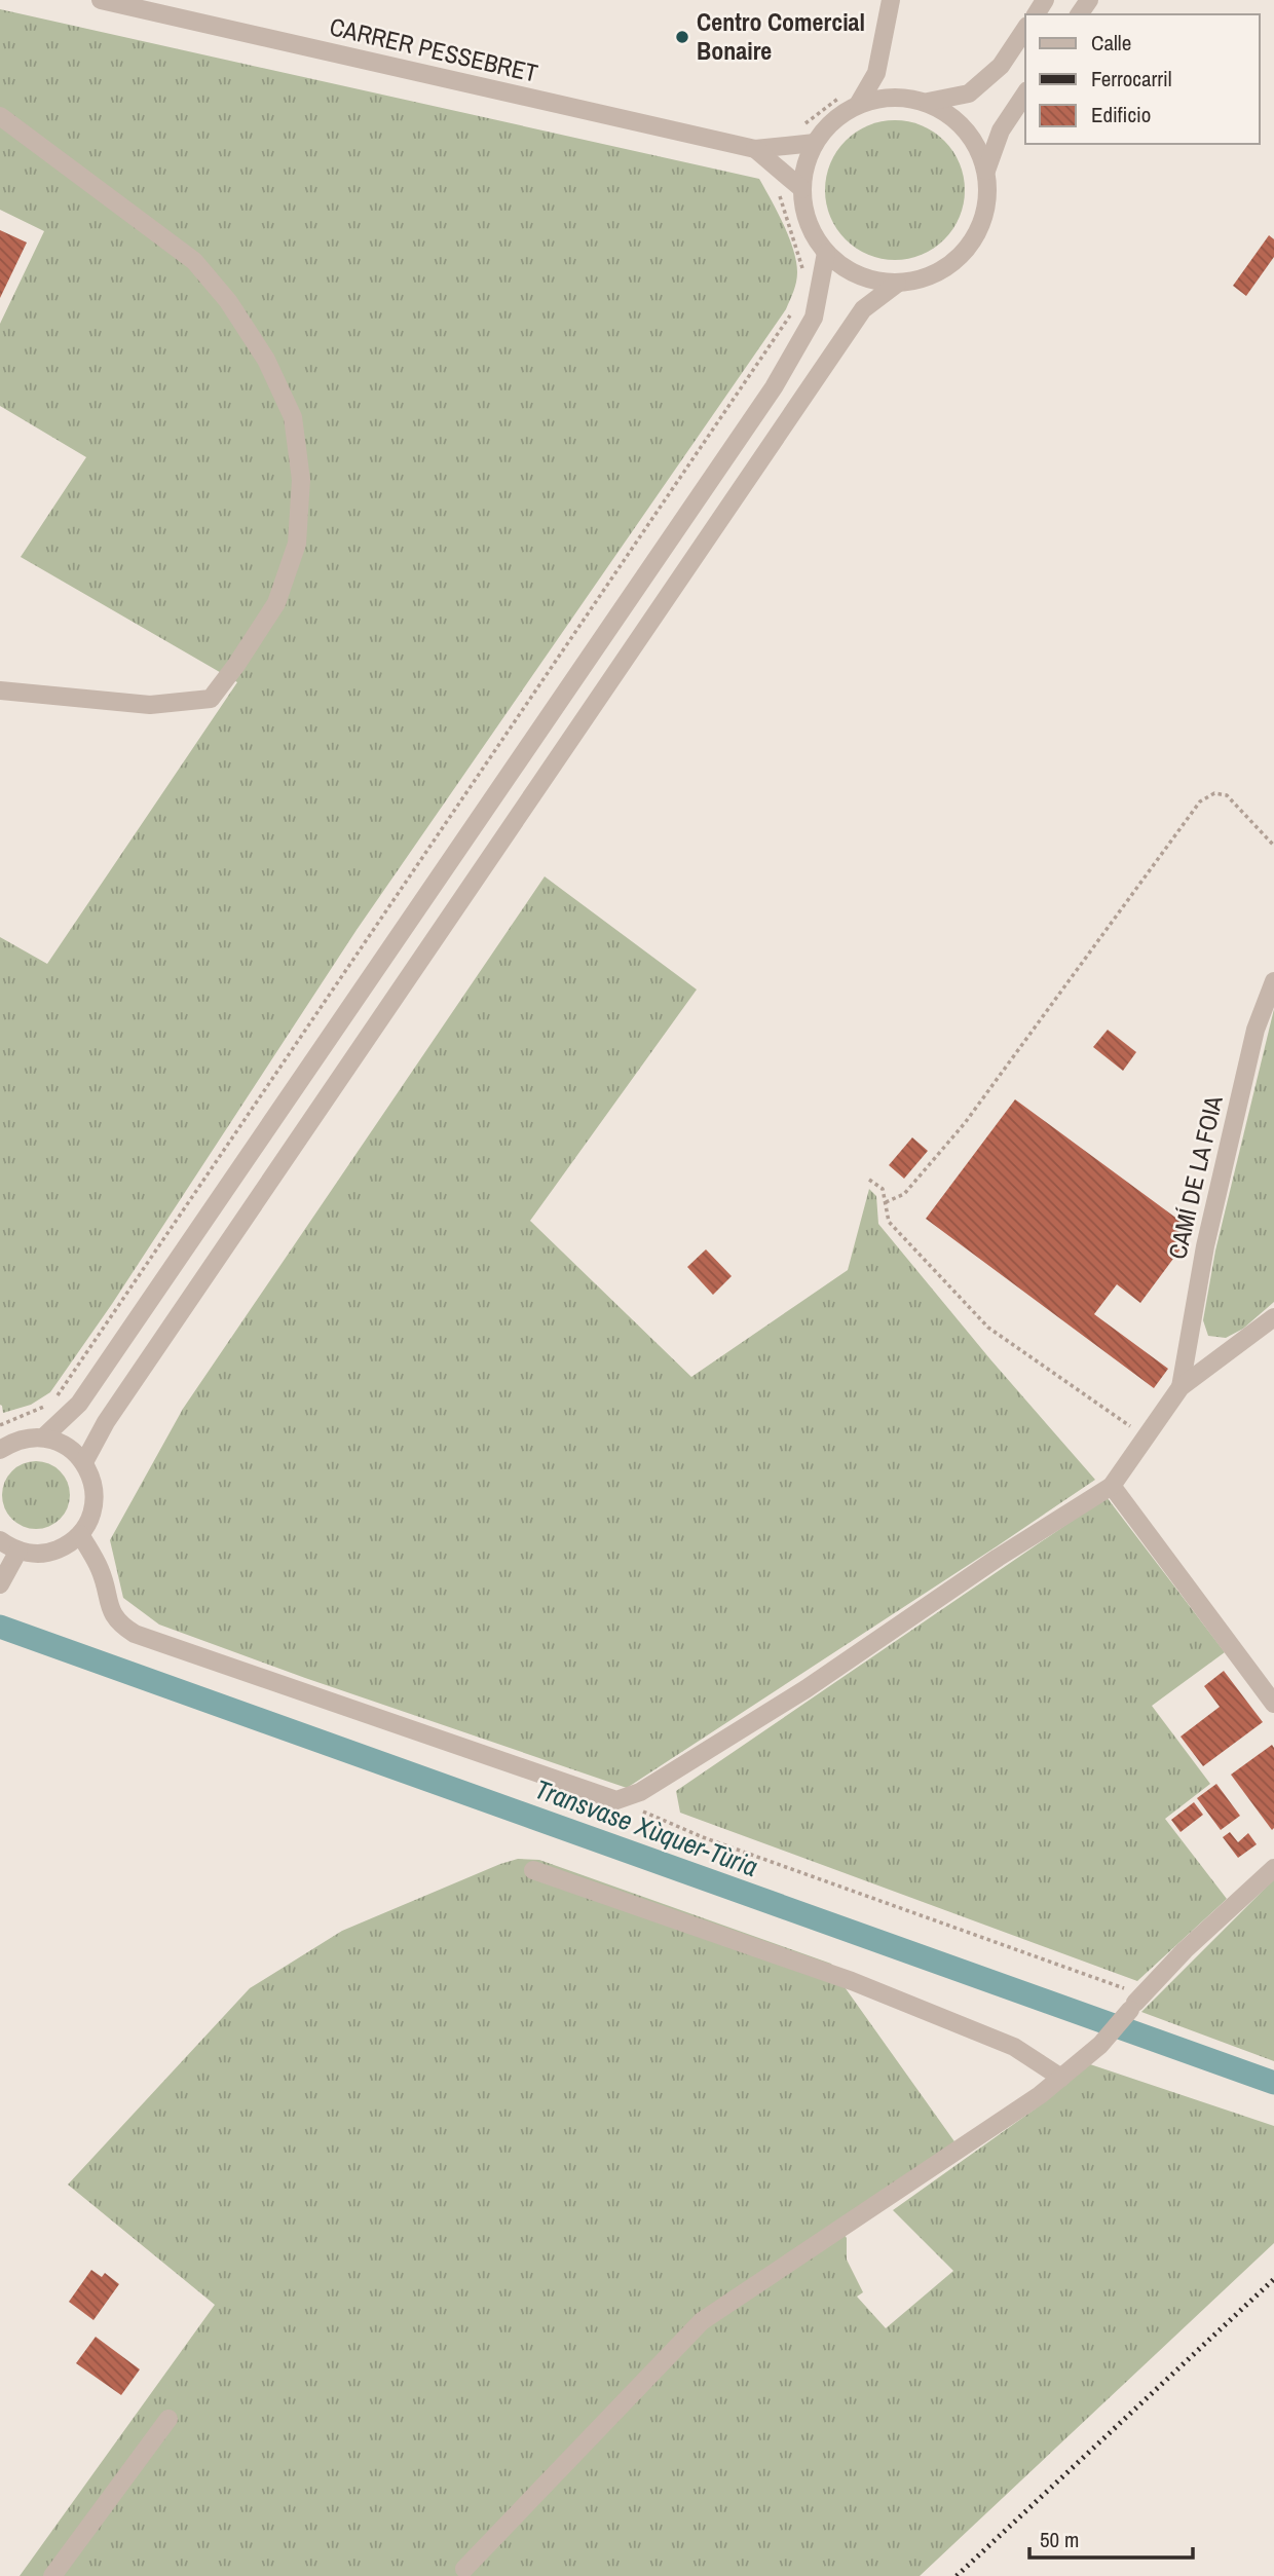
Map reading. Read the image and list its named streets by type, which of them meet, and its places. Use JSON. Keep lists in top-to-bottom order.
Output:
{
  "streets": {
    "street": ["CARRER PESSEBRET", "CAMÍ DE LA FOIA"]
  },
  "water": ["Transvase Xùquer-Tùria"],
  "places": ["Centro Comercial Bonaire"],
  "legend": ["Calle", "Ferrocarril", "Edificio"],
  "scale_bar": "50 m"
}
